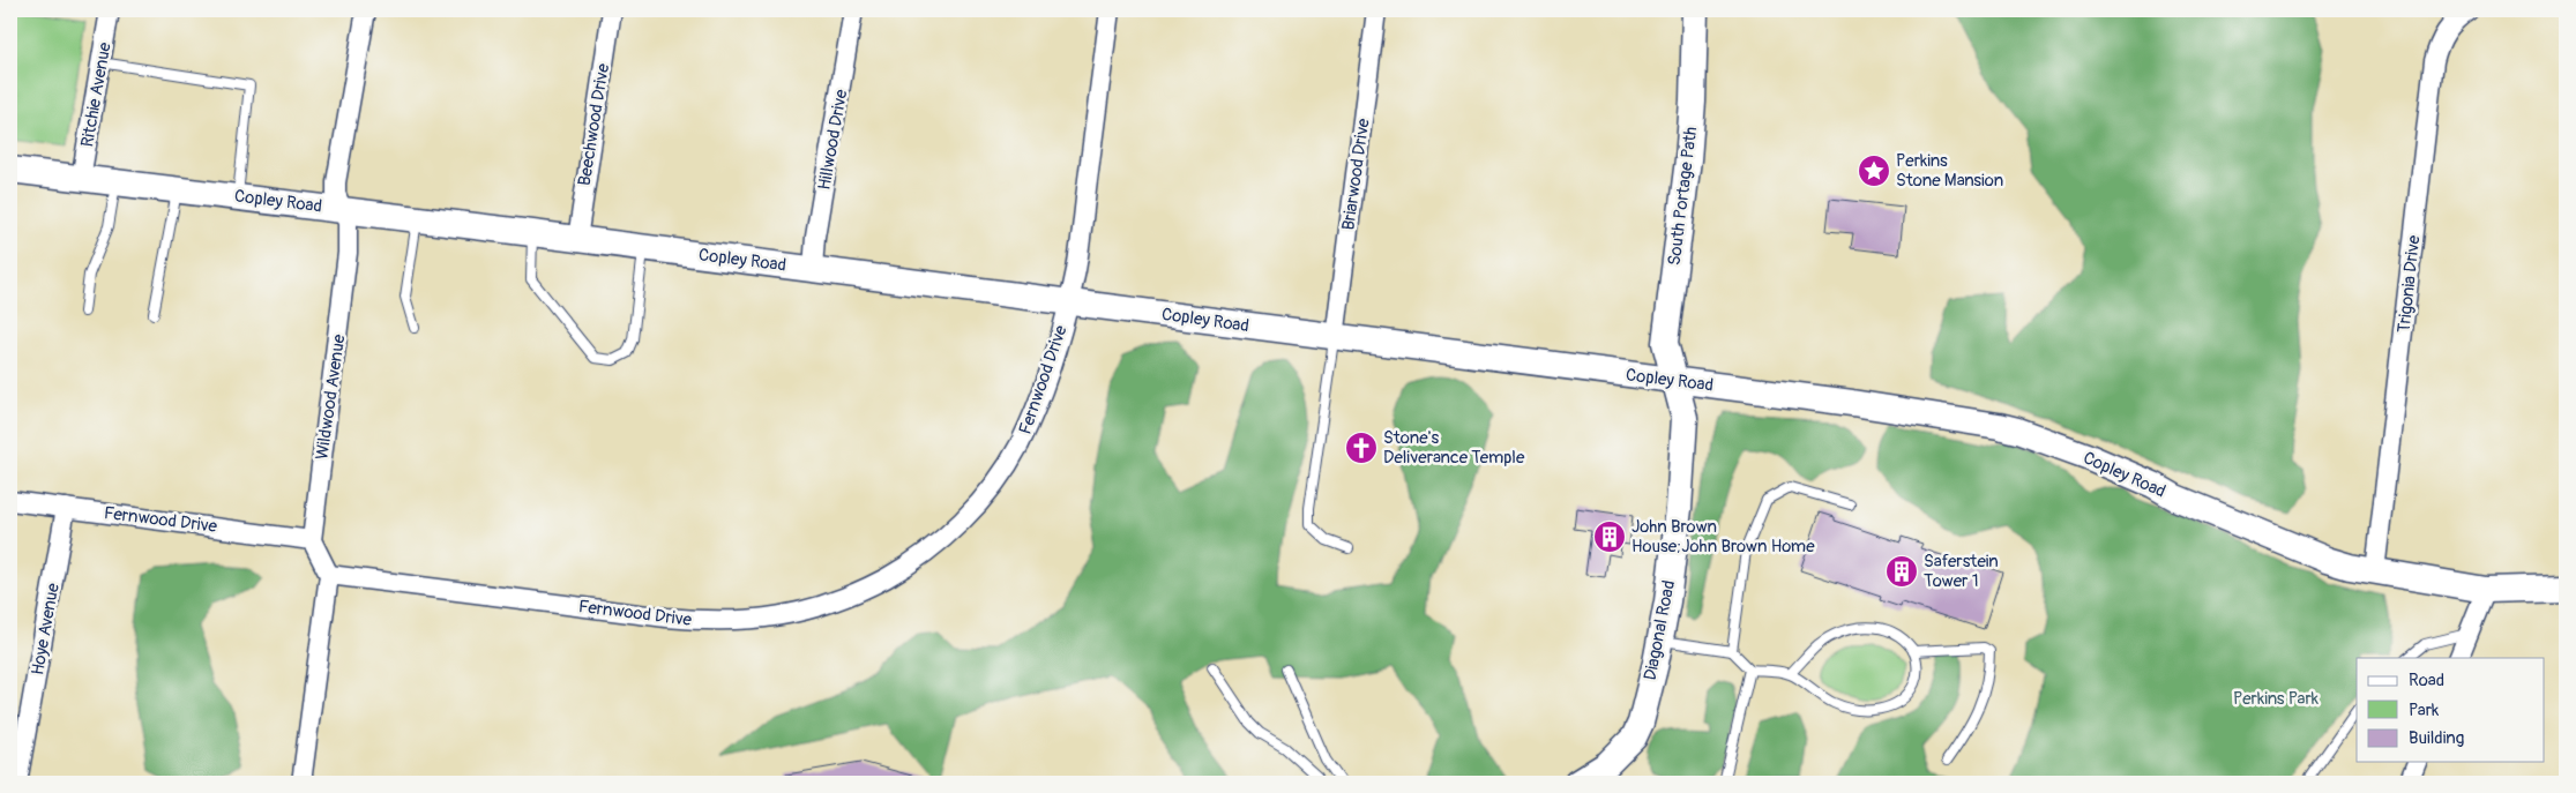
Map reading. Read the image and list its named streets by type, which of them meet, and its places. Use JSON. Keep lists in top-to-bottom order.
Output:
{
  "streets": {
    "main road": ["South Portage Path", "Copley Road", "Diagonal Road"],
    "street": [
      "Ritchie Avenue",
      "Beechwood Drive",
      "Hillwood Drive",
      "Briarwood Drive",
      "Trigonia Drive",
      "Fernwood Drive",
      "Wildwood Avenue",
      "Hoye Avenue"
    ]
  },
  "crossings": [
    ["Ritchie Avenue", "Copley Road"],
    ["Beechwood Drive", "Copley Road"],
    ["Hillwood Drive", "Copley Road"],
    ["Briarwood Drive", "Copley Road"],
    ["South Portage Path", "Copley Road"],
    ["South Portage Path", "Diagonal Road"],
    ["Copley Road", "Trigonia Drive"],
    ["Copley Road", "Fernwood Drive"],
    ["Copley Road", "Wildwood Avenue"],
    ["Copley Road", "Diagonal Road"],
    ["Fernwood Drive", "Wildwood Avenue"],
    ["Fernwood Drive", "Hoye Avenue"]
  ],
  "parks": ["Perkins Park"],
  "places": {
    "place": ["Perkins Stone Mansion"],
    "church": ["Stone's Deliverance Temple"],
    "building": ["John Brown House;John Brown Home", "Saferstein Tower 1"]
  },
  "legend": ["Road", "Park", "Building"]
}
